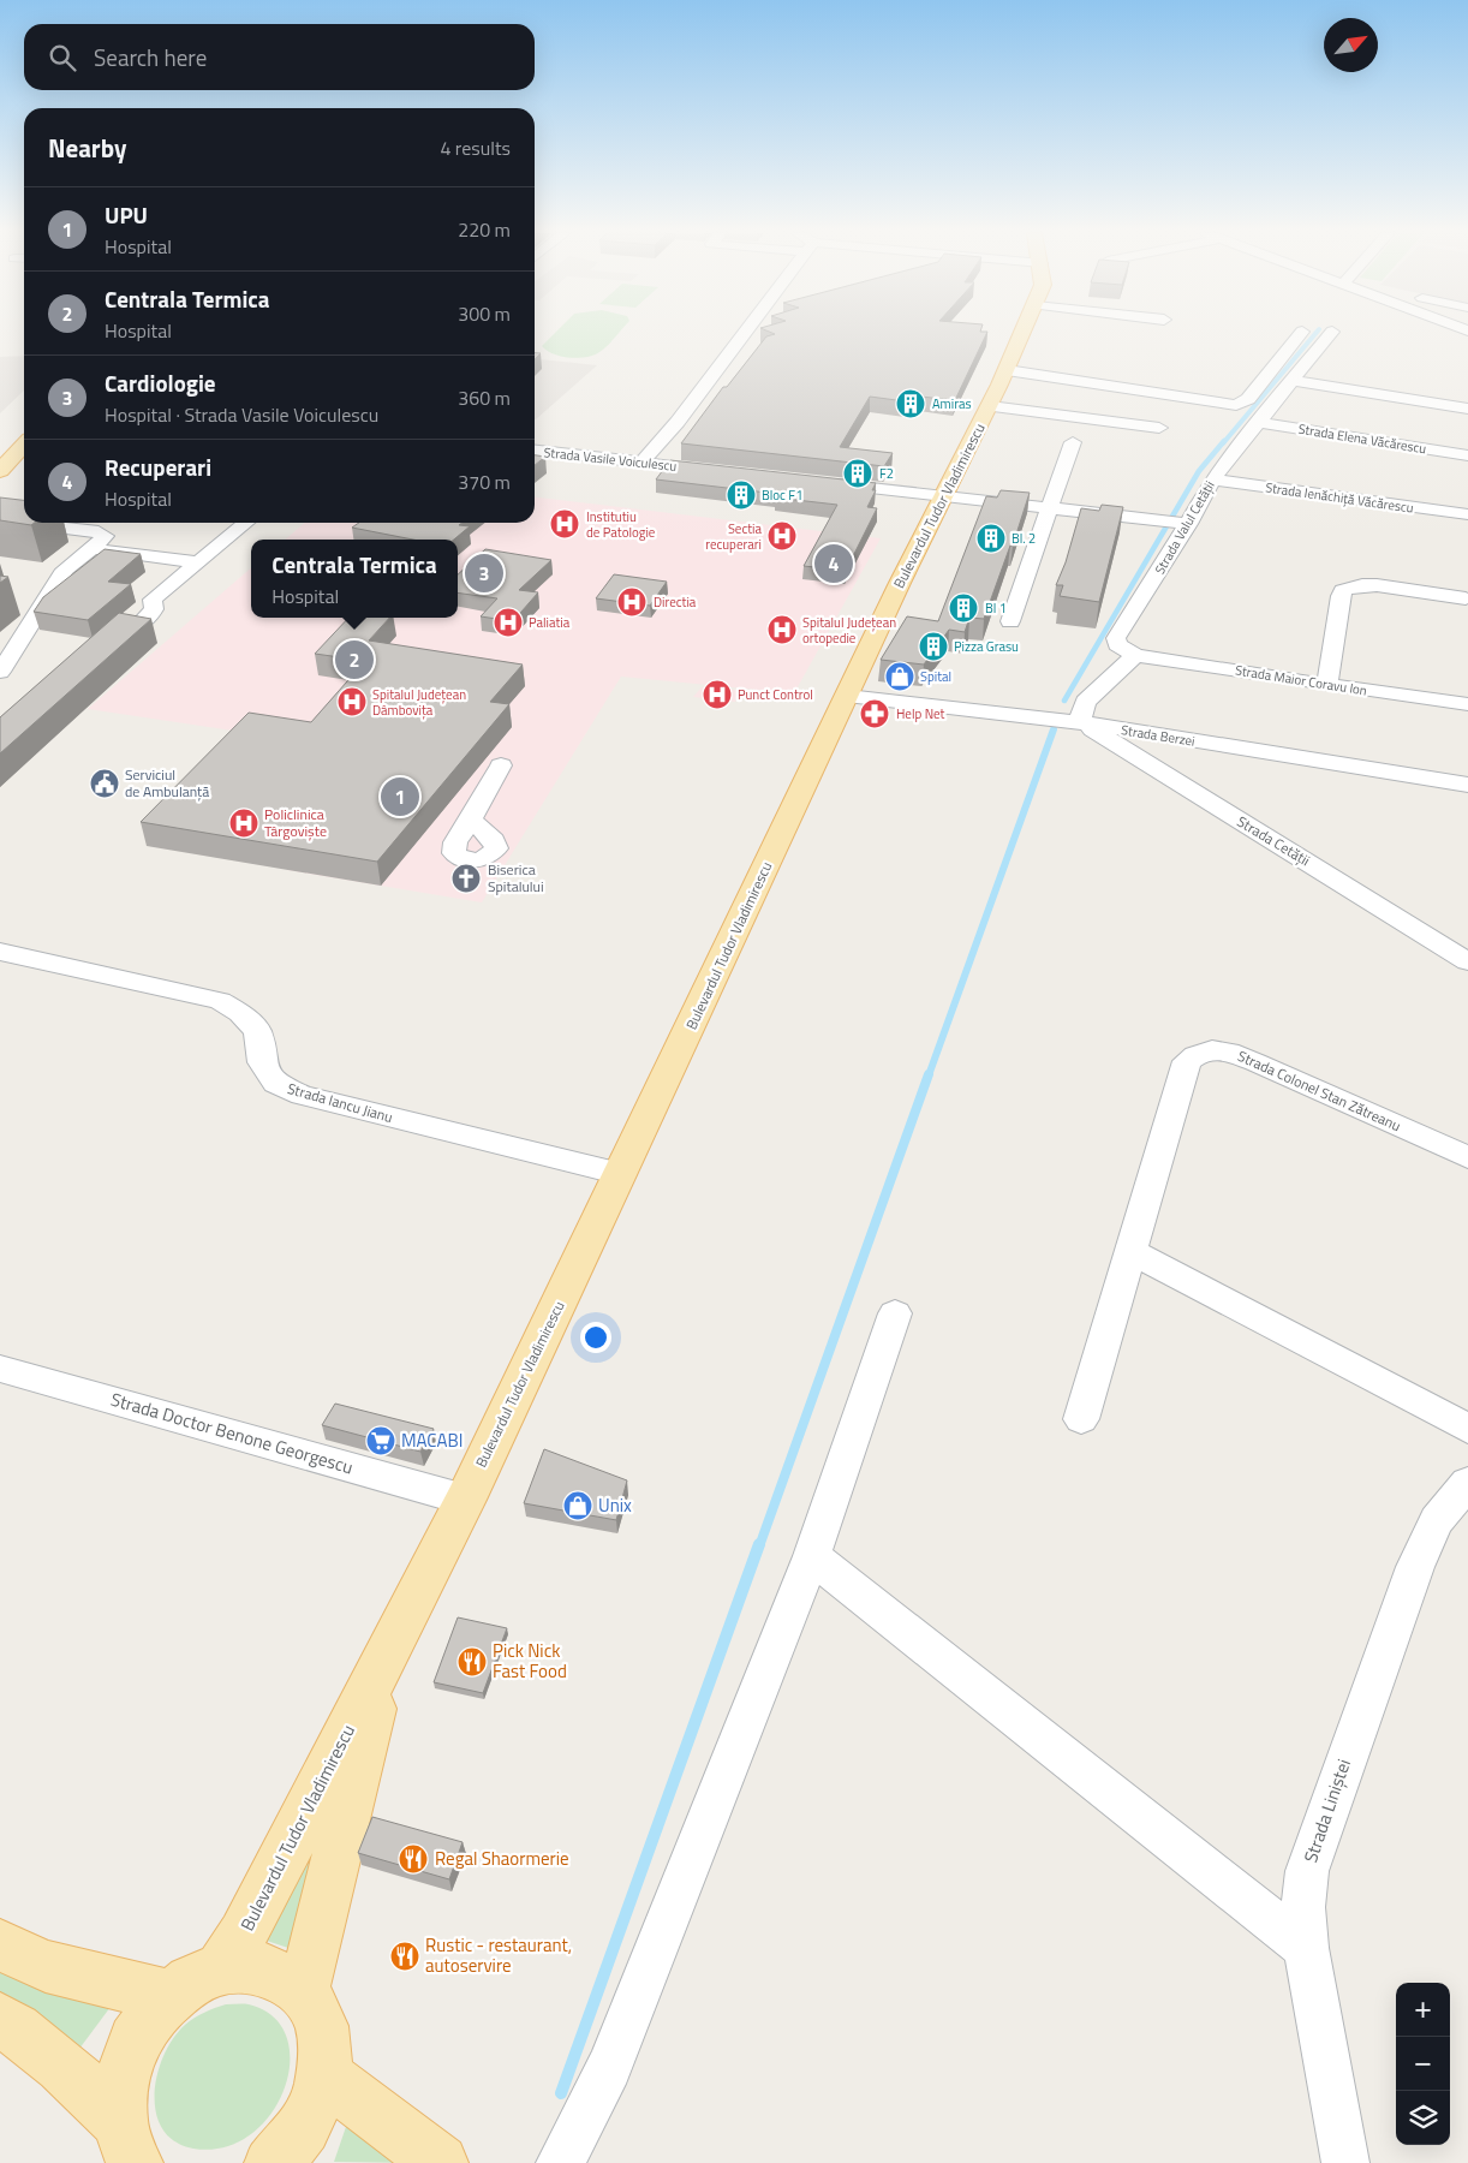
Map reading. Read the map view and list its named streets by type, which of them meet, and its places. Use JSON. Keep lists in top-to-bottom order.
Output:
{
  "streets": {
    "main road": ["Bulevardul Tudor Vladimirescu"],
    "street": [
      "Strada Elena Văcărescu",
      "Strada Vasile Voiculescu",
      "Strada Ienăchiță Văcărescu",
      "Strada Valul Cetății",
      "Strada Maior Coravu Ion",
      "Strada Berzei",
      "Strada Cetății",
      "Strada Colonel Stan Zătreanu",
      "Strada Iancu Jianu",
      "Strada Doctor Benone Georgescu",
      "Strada Liniștei"
    ]
  },
  "crossings": [
    ["Strada Elena Văcărescu", "Strada Valul Cetății"],
    ["Strada Ienăchiță Văcărescu", "Strada Valul Cetății"],
    ["Bulevardul Tudor Vladimirescu", "Strada Berzei"],
    ["Bulevardul Tudor Vladimirescu", "Strada Iancu Jianu"],
    ["Bulevardul Tudor Vladimirescu", "Strada Doctor Benone Georgescu"],
    ["Strada Valul Cetății", "Strada Maior Coravu Ion"],
    ["Strada Berzei", "Strada Cetății"]
  ],
  "places": {
    "building": [
      "Amiras",
      "F2",
      "Bloc F1",
      "Bl. 2",
      "Bl 1",
      "Pizza Grasu"
    ],
    "hospital": [
      "Institutiu de Patologie",
      "Sectia recuperari",
      "Directia",
      "Paliatia",
      "Spitalul Județean ortopedie",
      "Punct Control",
      "Spitalul Județean Dâmbovița",
      "Policlinica Târgoviște"
    ],
    "shop": ["Spital", "Unix"],
    "pharmacy": ["Help Net"],
    "public building": ["Serviciul de Ambulanță"],
    "church": ["Biserica Spitalului"],
    "supermarket": ["MACABI"],
    "restaurant": ["Pick Nick Fast Food", "Regal Shaormerie", "Rustic - restaurant, autoservire"]
  },
  "north": "top right",
  "page": {
    "search": "Search here",
    "heading": ["Nearby", "4 results"],
    "list": [
      {
        "mark": "1",
        "name": "UPU",
        "note": "Hospital",
        "value": "220 m"
      },
      {
        "mark": "2",
        "name": "Centrala Termica",
        "note": "Hospital",
        "value": "300 m"
      },
      {
        "mark": "3",
        "name": "Cardiologie",
        "note": "Hospital · Strada Vasile Voiculescu",
        "value": "360 m"
      },
      {
        "mark": "4",
        "name": "Recuperari",
        "note": "Hospital",
        "value": "370 m"
      }
    ],
    "popup": ["Centrala Termica", "Hospital"],
    "pins": [
      "4",
      "3",
      "2",
      "1"
    ],
    "map_buttons": ["+", "−"]
  }
}
